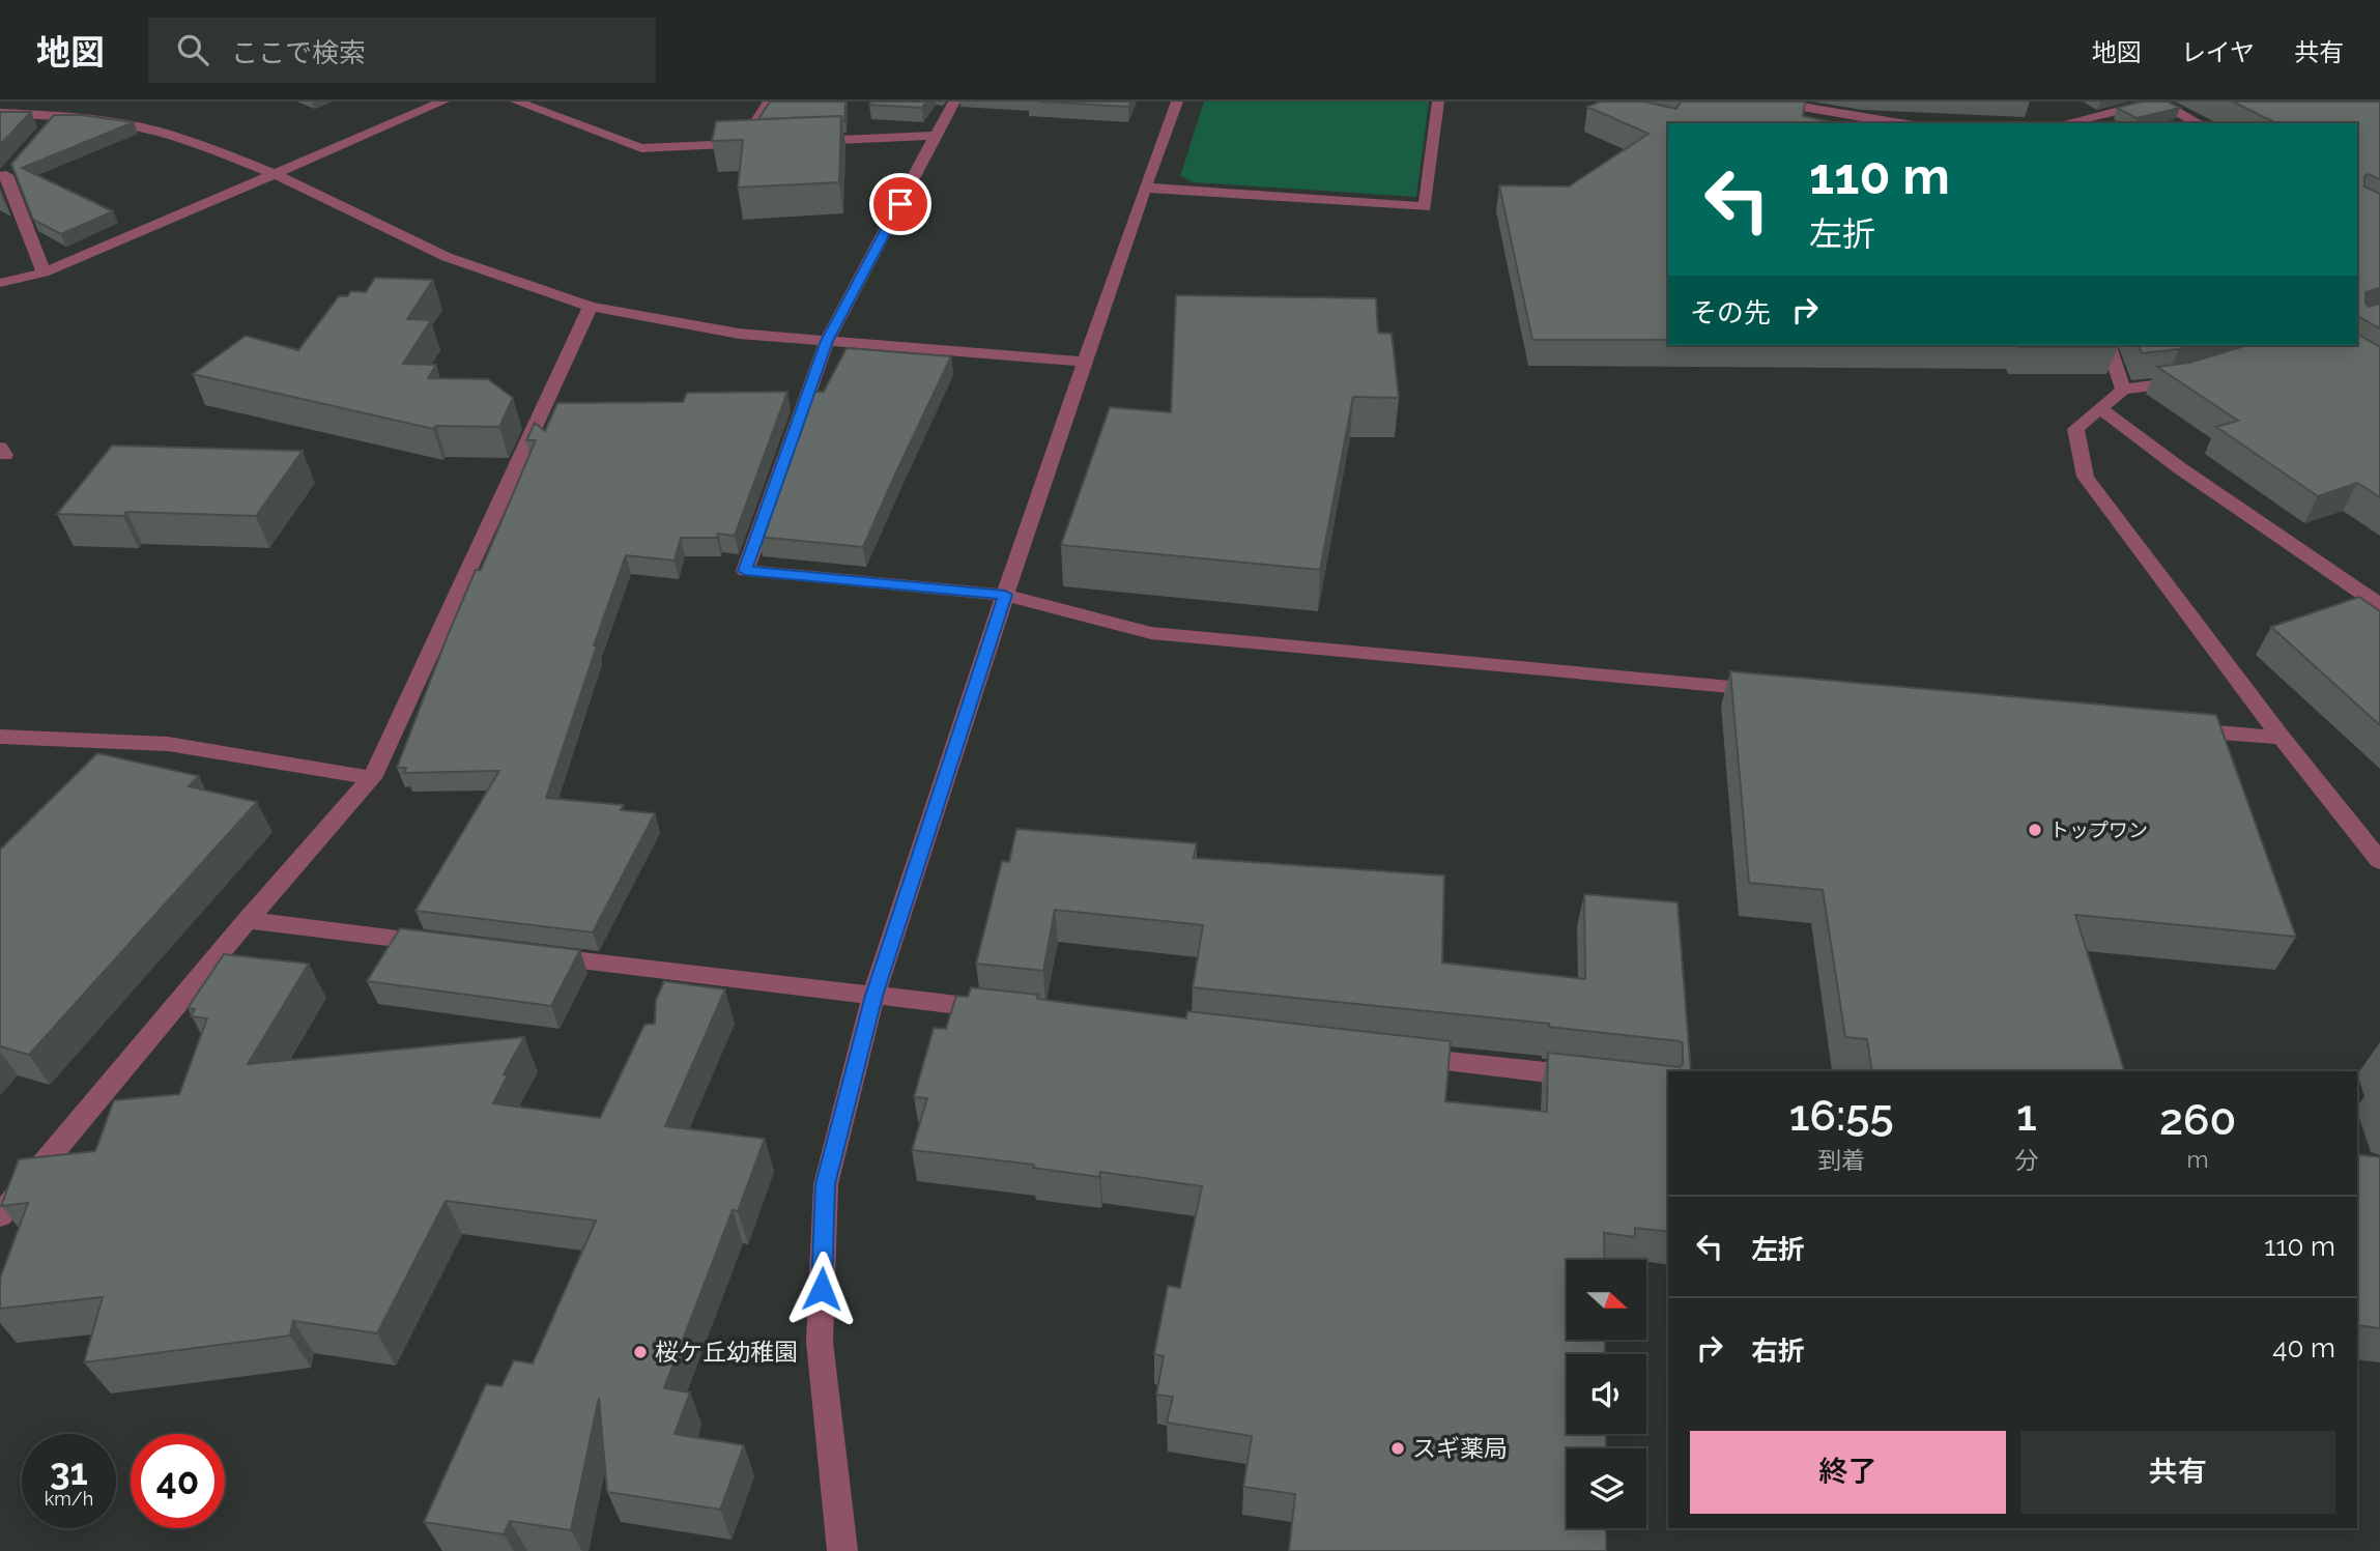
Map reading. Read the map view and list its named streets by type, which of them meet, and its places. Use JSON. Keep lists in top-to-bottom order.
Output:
{
  "places": ["トップワン", "桜ケ丘幼稚園", "スギ薬局"],
  "north": "right",
  "page": {
    "header": "地図",
    "search": "ここで検索",
    "nav": ["地図", "レイヤ", "共有"],
    "turn": ["110 m", "左折"],
    "then": "その先",
    "eta": [
      "16:55",
      "到着",
      "1",
      "分",
      "260",
      "m"
    ],
    "list": [
      {
        "name": "左折",
        "value": "110 m"
      },
      {
        "name": "右折",
        "value": "40 m"
      }
    ],
    "buttons": ["終了", "共有"],
    "speed": "31 km/h",
    "limit": "40"
  }
}
